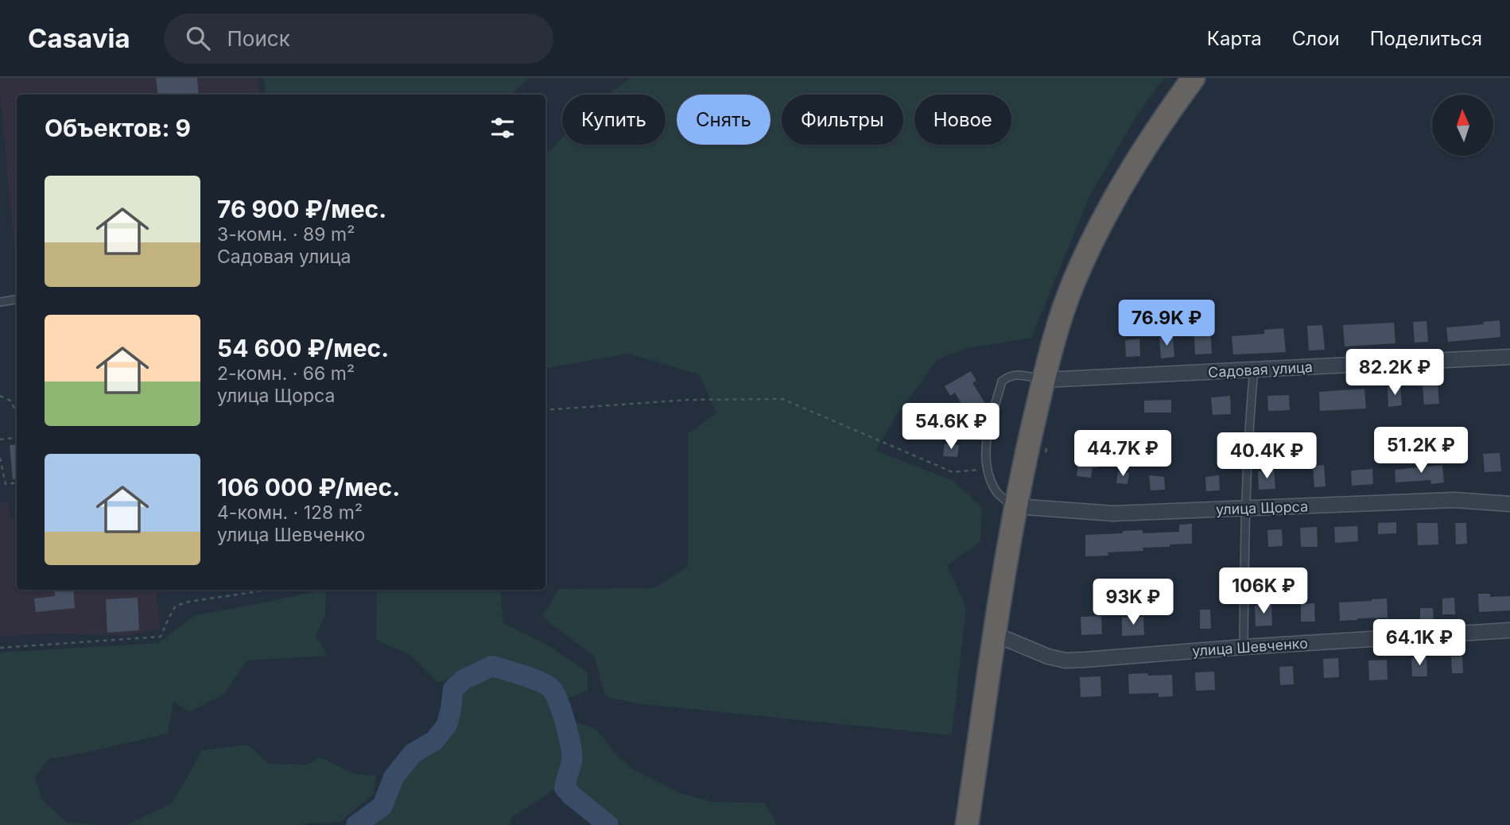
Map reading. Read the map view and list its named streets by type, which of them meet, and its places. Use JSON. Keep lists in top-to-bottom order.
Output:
{
  "streets": {
    "street": ["Садовая улица", "улица Щорса", "улица Шевченко"]
  },
  "north": "top",
  "page": {
    "header": "Casavia",
    "search": "Поиск",
    "nav": ["Карта", "Слои", "Поделиться"],
    "chip": [
      "Купить",
      "Снять",
      "Фильтры",
      "Новое"
    ],
    "heading": "Объектов: 9",
    "list": [
      {
        "name": "76 900 ₽/мес.",
        "note": "3-комн. · 89 m² · Садовая улица"
      },
      {
        "name": "54 600 ₽/мес.",
        "note": "2-комн. · 66 m² · улица Щорса"
      },
      {
        "name": "106 000 ₽/мес.",
        "note": "4-комн. · 128 m² · улица Шевченко"
      }
    ],
    "price": [
      "76.9K ₽",
      "82.2K ₽",
      "54.6K ₽",
      "51.2K ₽",
      "44.7K ₽",
      "40.4K ₽",
      "106K ₽",
      "93K ₽",
      "64.1K ₽"
    ]
  }
}
